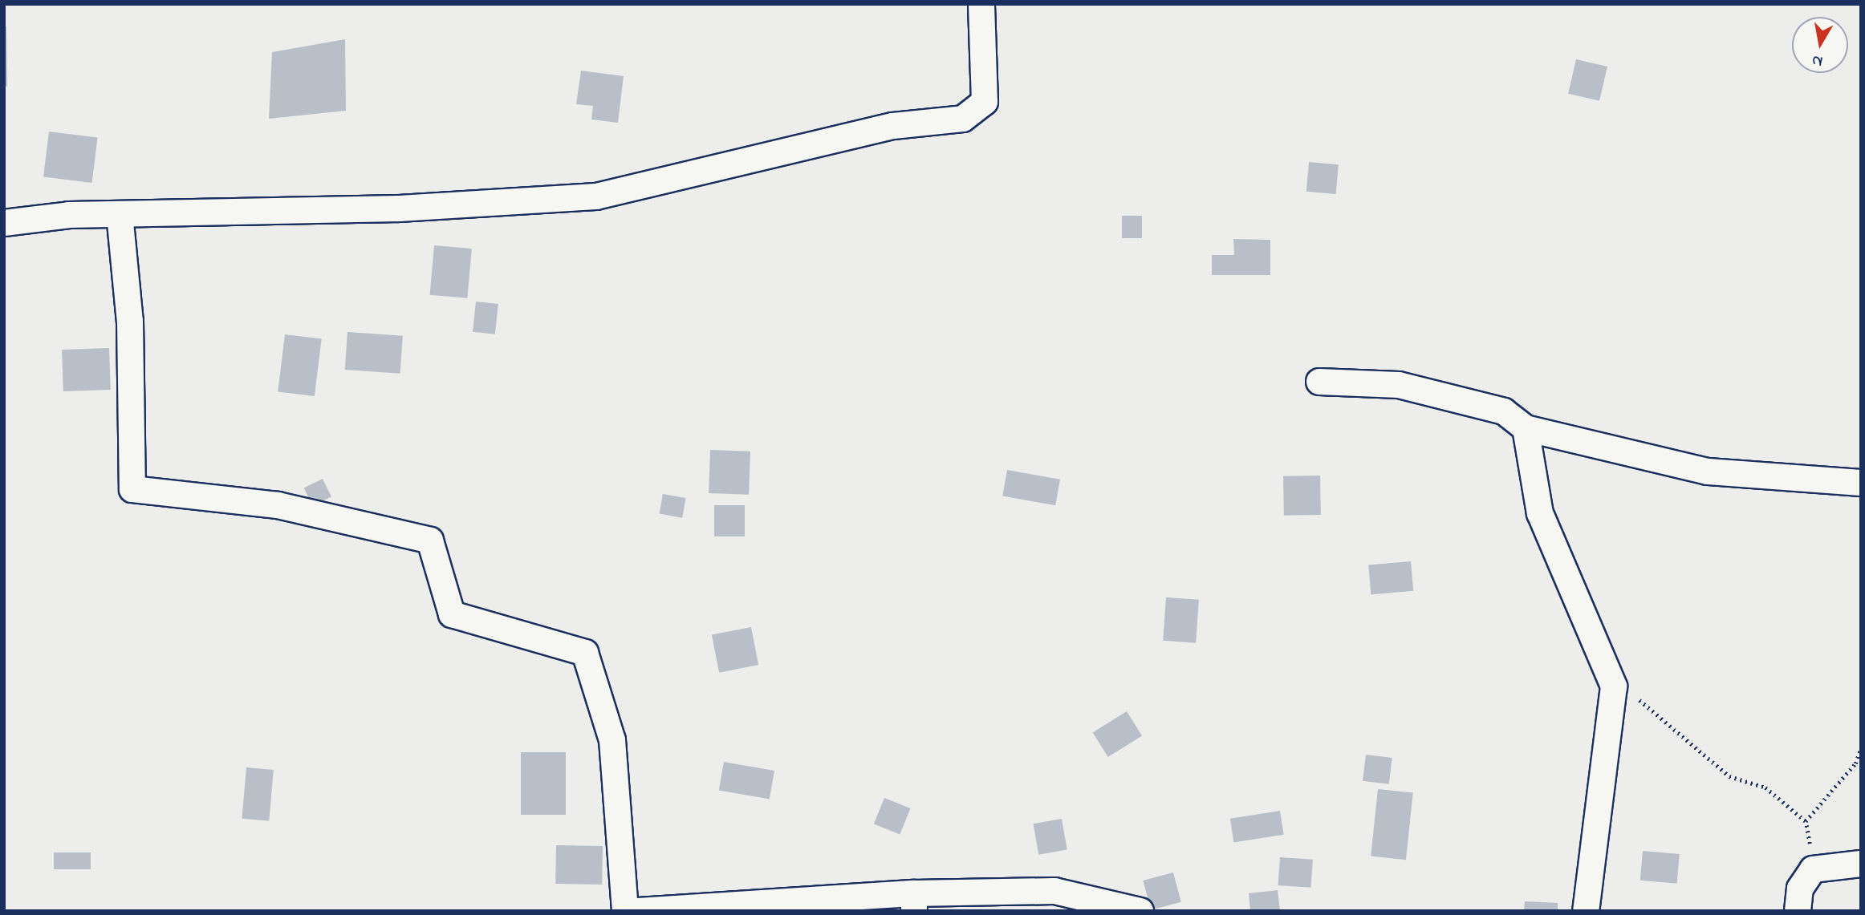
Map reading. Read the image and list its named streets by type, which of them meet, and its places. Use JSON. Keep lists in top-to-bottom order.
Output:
{
  "north": "bottom"
}
